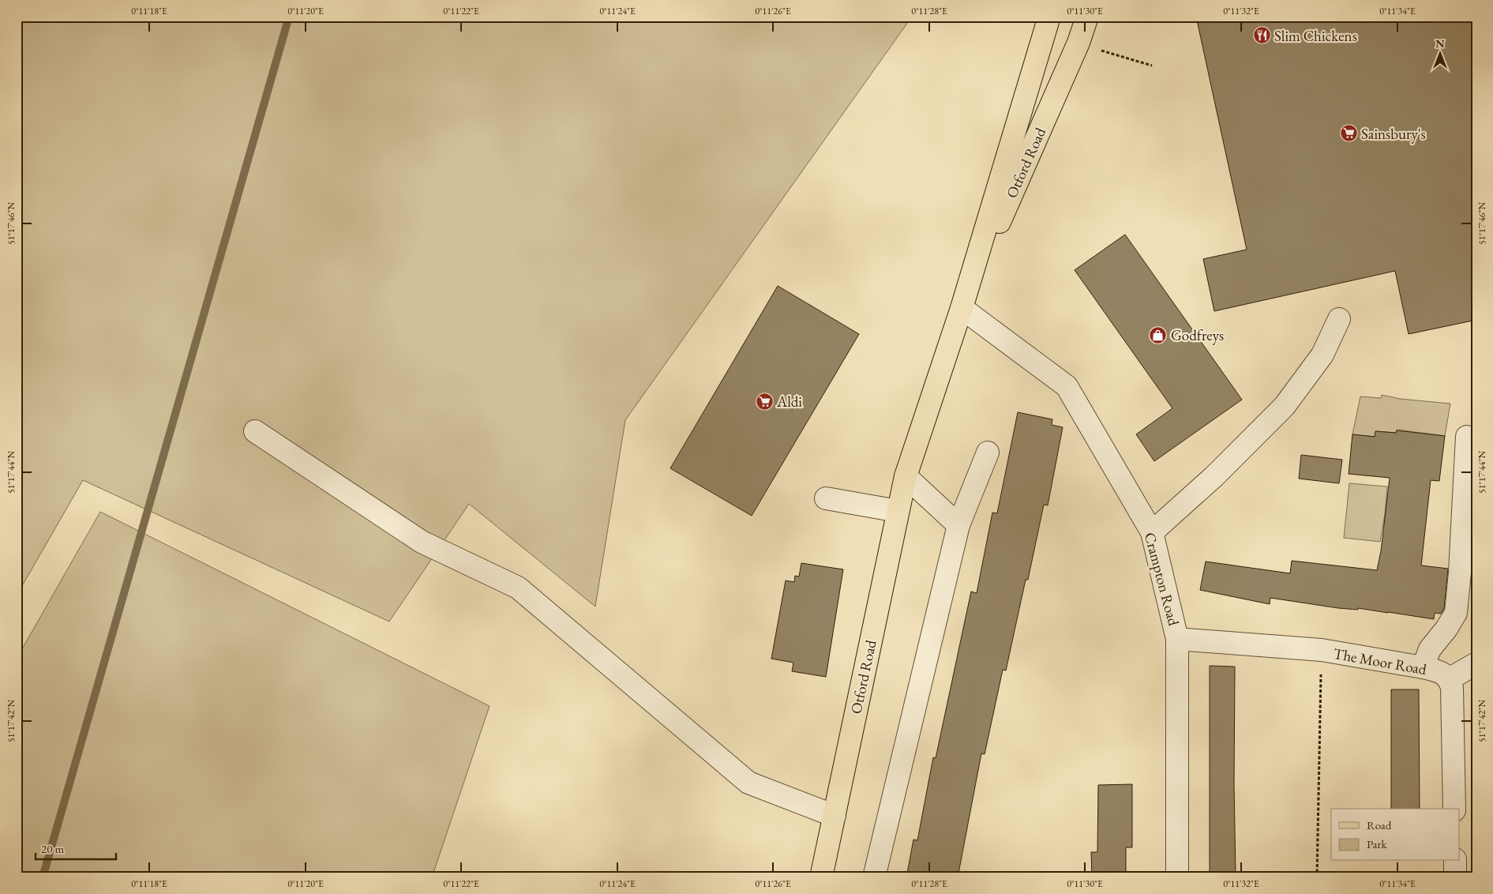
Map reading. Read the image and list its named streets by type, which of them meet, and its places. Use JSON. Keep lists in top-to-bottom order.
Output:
{
  "streets": {
    "main road": ["Otford Road"],
    "street": ["Crampton Road", "The Moor Road"]
  },
  "crossings": [
    ["Otford Road", "Crampton Road"],
    ["Crampton Road", "The Moor Road"]
  ],
  "places": {
    "restaurant": ["Slim Chickens"],
    "supermarket": ["Sainsbury's", "Aldi"],
    "shop": ["Godfreys"]
  },
  "legend": ["Road", "Park"],
  "scale_bar": "20 m",
  "north": "top",
  "coordinates": [
    "0°11'18\"E",
    "0°11'20\"E",
    "0°11'22\"E",
    "0°11'24\"E",
    "0°11'26\"E",
    "0°11'28\"E",
    "0°11'30\"E",
    "0°11'32\"E",
    "0°11'34\"E",
    "51°17'46\"N",
    "51°17'44\"N",
    "51°17'42\"N"
  ]
}
